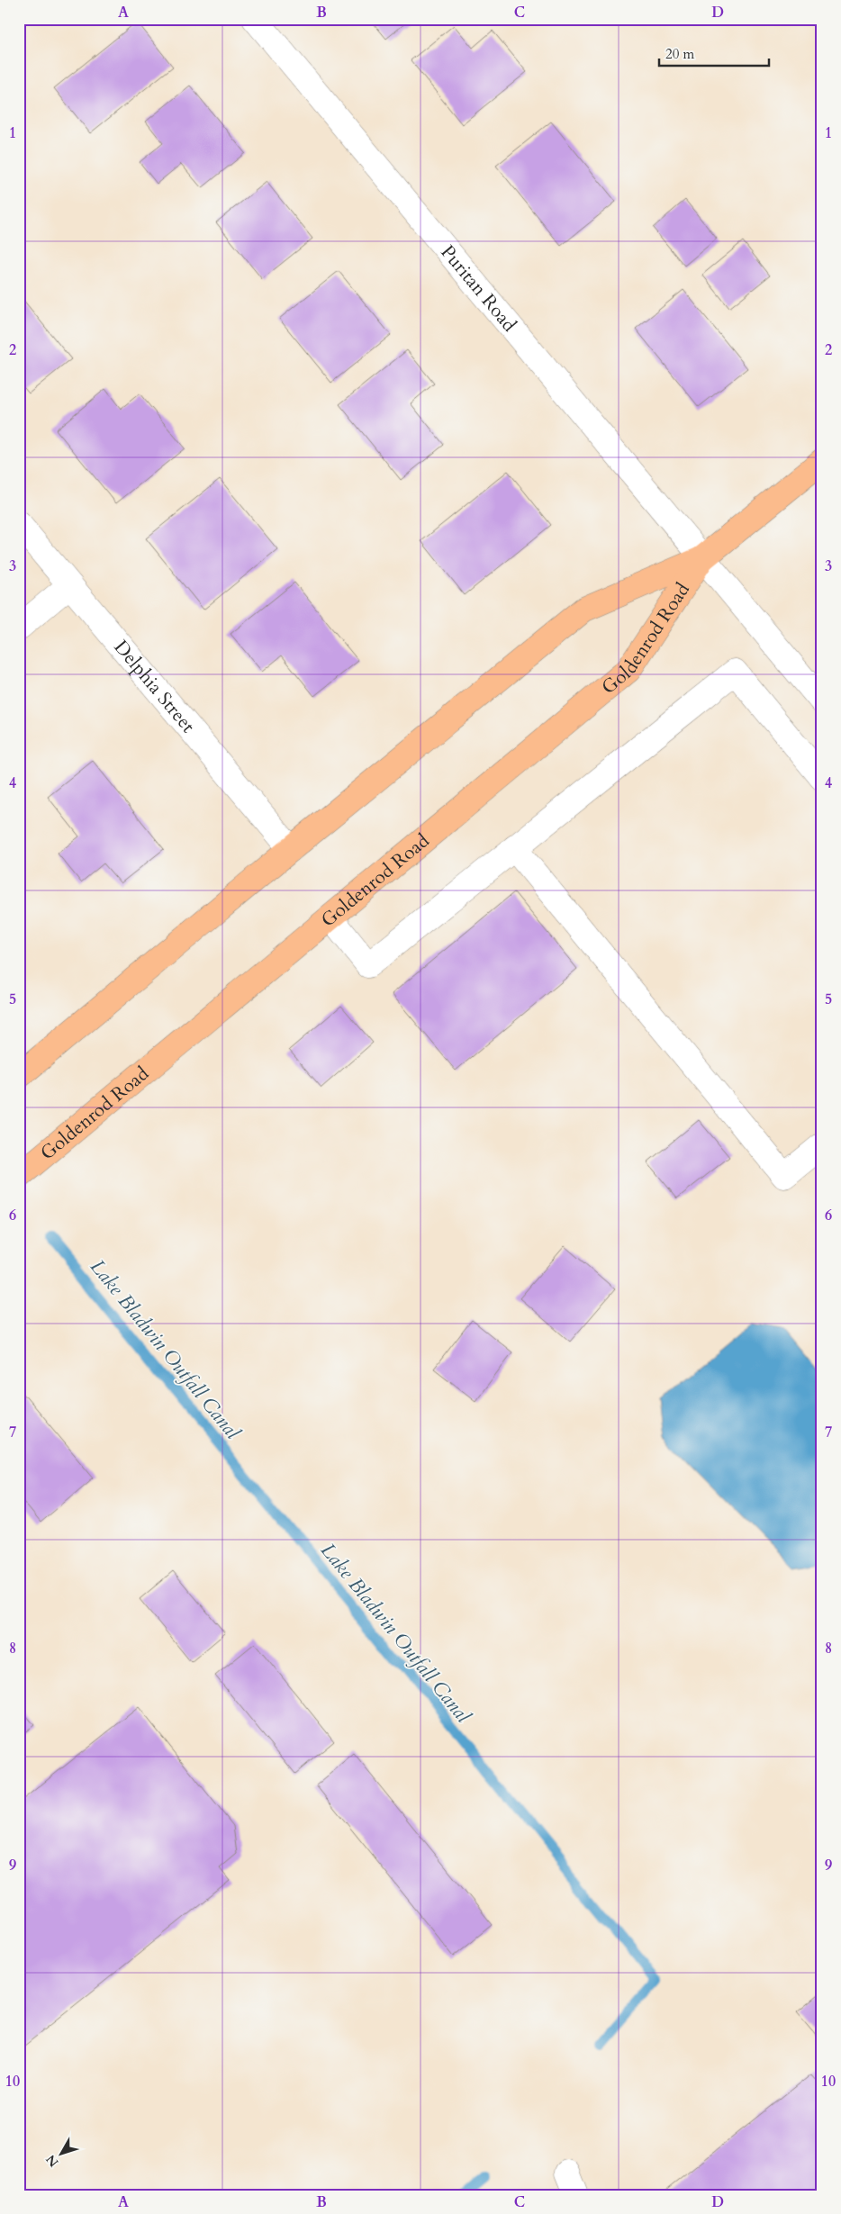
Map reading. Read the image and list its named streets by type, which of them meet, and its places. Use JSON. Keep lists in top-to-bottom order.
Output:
{
  "streets": {
    "main road": ["Goldenrod Road"],
    "street": ["Puritan Road", "Delphia Street"]
  },
  "crossings": [
    ["Puritan Road", "Goldenrod Road"],
    ["Goldenrod Road", "Delphia Street"]
  ],
  "water": ["Lake Bladwin Outfall Canal"],
  "scale_bar": "20 m",
  "north": "bottom left",
  "grid": {
    "columns": [
      "A",
      "B",
      "C",
      "D"
    ],
    "rows": [
      "1",
      "2",
      "3",
      "4",
      "5",
      "6",
      "7",
      "8",
      "9",
      "10"
    ]
  }
}
